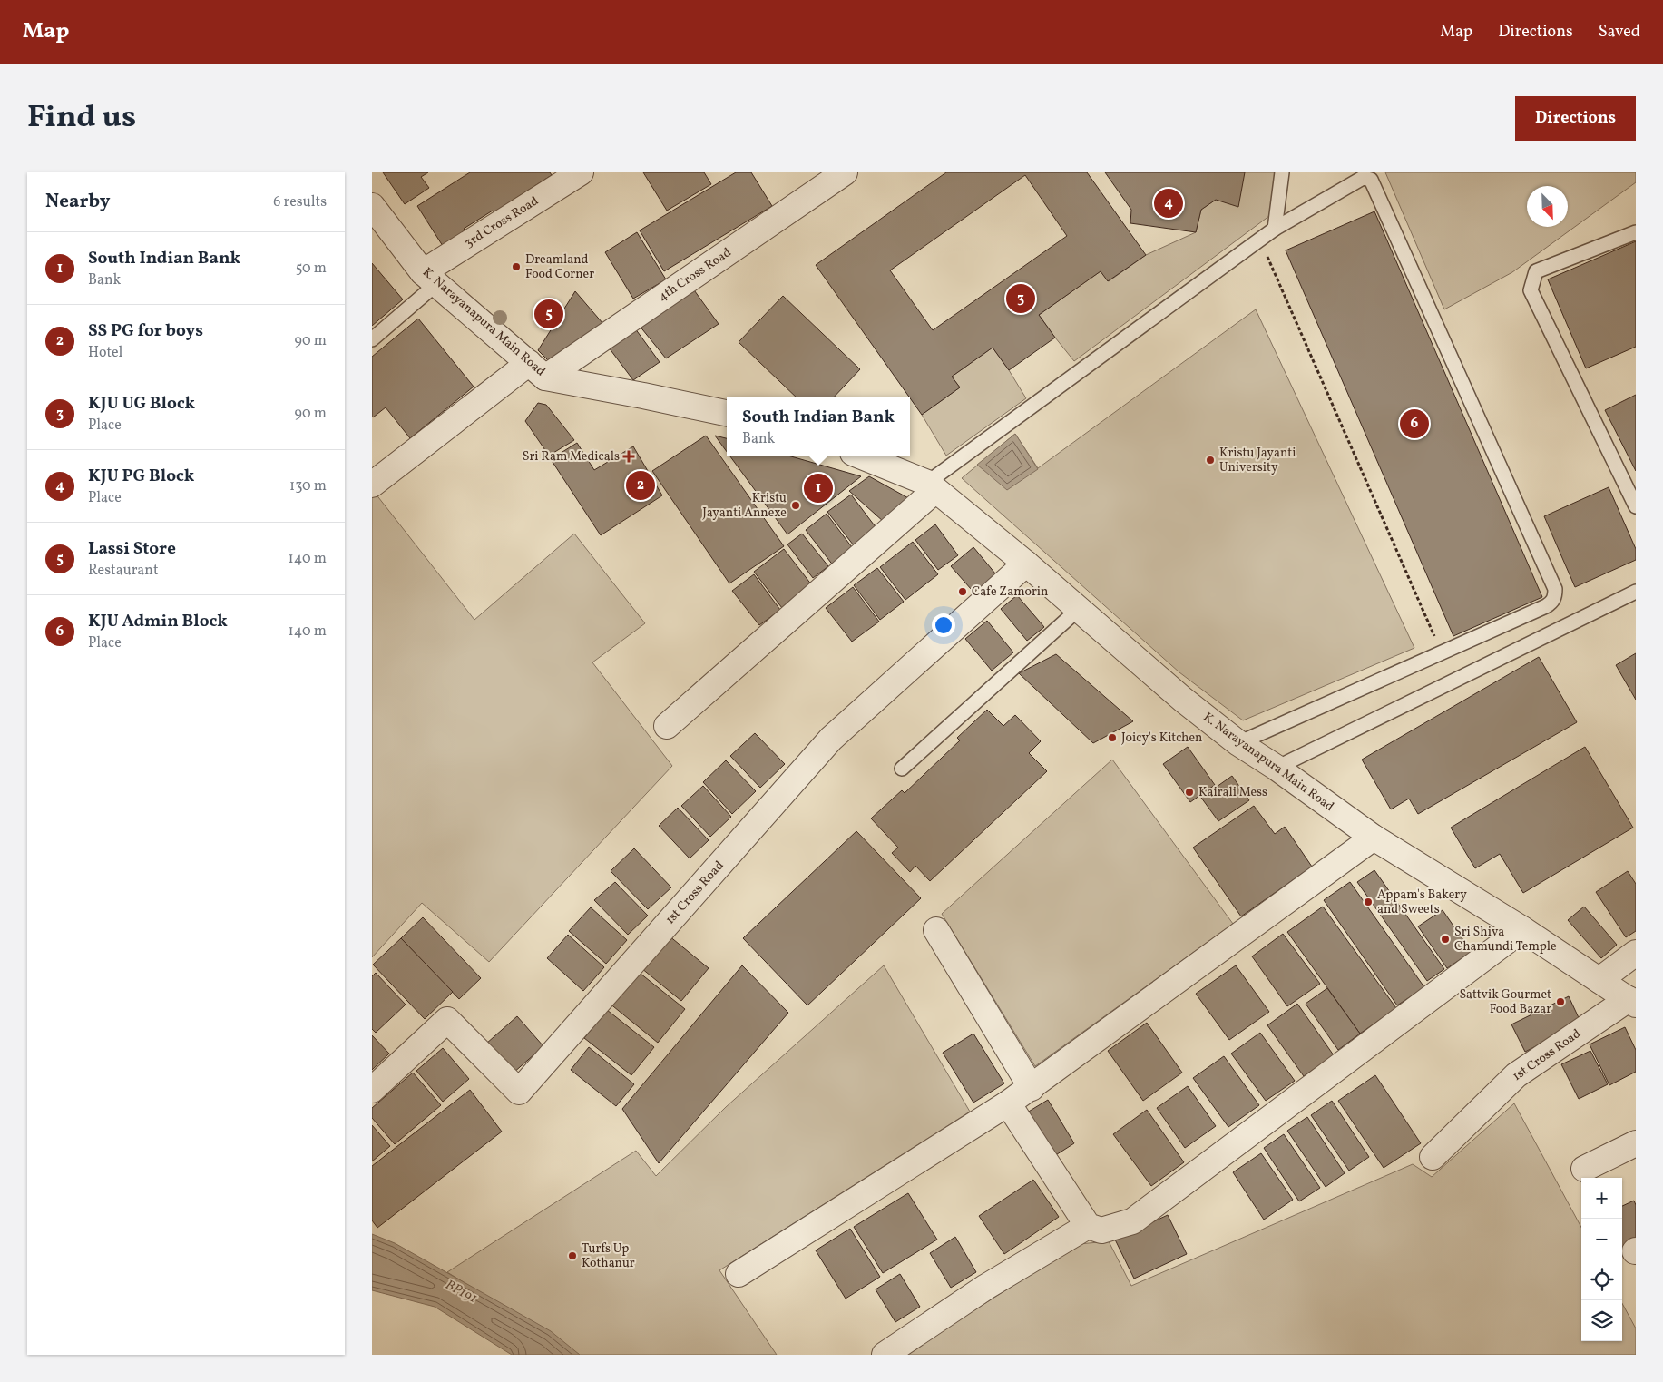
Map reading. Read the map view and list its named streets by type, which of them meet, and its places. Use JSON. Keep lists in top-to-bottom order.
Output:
{
  "streets": {
    "street": [
      "3rd Cross Road",
      "4th Cross Road",
      "K. Narayanapura Main Road",
      "1st Cross Road"
    ]
  },
  "crossings": [
    ["3rd Cross Road", "K. Narayanapura Main Road"],
    ["4th Cross Road", "K. Narayanapura Main Road"],
    ["K. Narayanapura Main Road", "1st Cross Road"]
  ],
  "water": ["BP191"],
  "places": {
    "other": [
      "Dreamland Food Corner",
      "Kristu Jayanti University",
      "Kristu Jayanti Annexe",
      "Cafe Zamorin",
      "Joicy's Kitchen",
      "Kairali Mess",
      "Appam's Bakery and Sweets",
      "Sri Shiva Chamundi Temple",
      "Sattvik Gourmet Food Bazar",
      "Turfs Up Kothanur"
    ],
    "health": ["Sri Ram Medicals"]
  },
  "north": "bottom right",
  "page": {
    "header": "Map",
    "nav": ["Map", "Directions", "Saved"],
    "title": "Find us",
    "buttons": "Directions",
    "heading": ["Nearby", "6 results"],
    "pins": [
      "4",
      "3",
      "5",
      "6",
      "2",
      "1"
    ],
    "list": [
      {
        "mark": "1",
        "name": "South Indian Bank",
        "note": "Bank",
        "value": "50 m"
      },
      {
        "mark": "2",
        "name": "SS PG for boys",
        "note": "Hotel",
        "value": "90 m"
      },
      {
        "mark": "3",
        "name": "KJU UG Block",
        "note": "Place",
        "value": "90 m"
      },
      {
        "mark": "4",
        "name": "KJU PG Block",
        "note": "Place",
        "value": "130 m"
      },
      {
        "mark": "5",
        "name": "Lassi Store",
        "note": "Restaurant",
        "value": "140 m"
      },
      {
        "mark": "6",
        "name": "KJU Admin Block",
        "note": "Place",
        "value": "140 m"
      }
    ],
    "popup": ["South Indian Bank", "Bank"],
    "map_buttons": ["+", "−"]
  }
}
